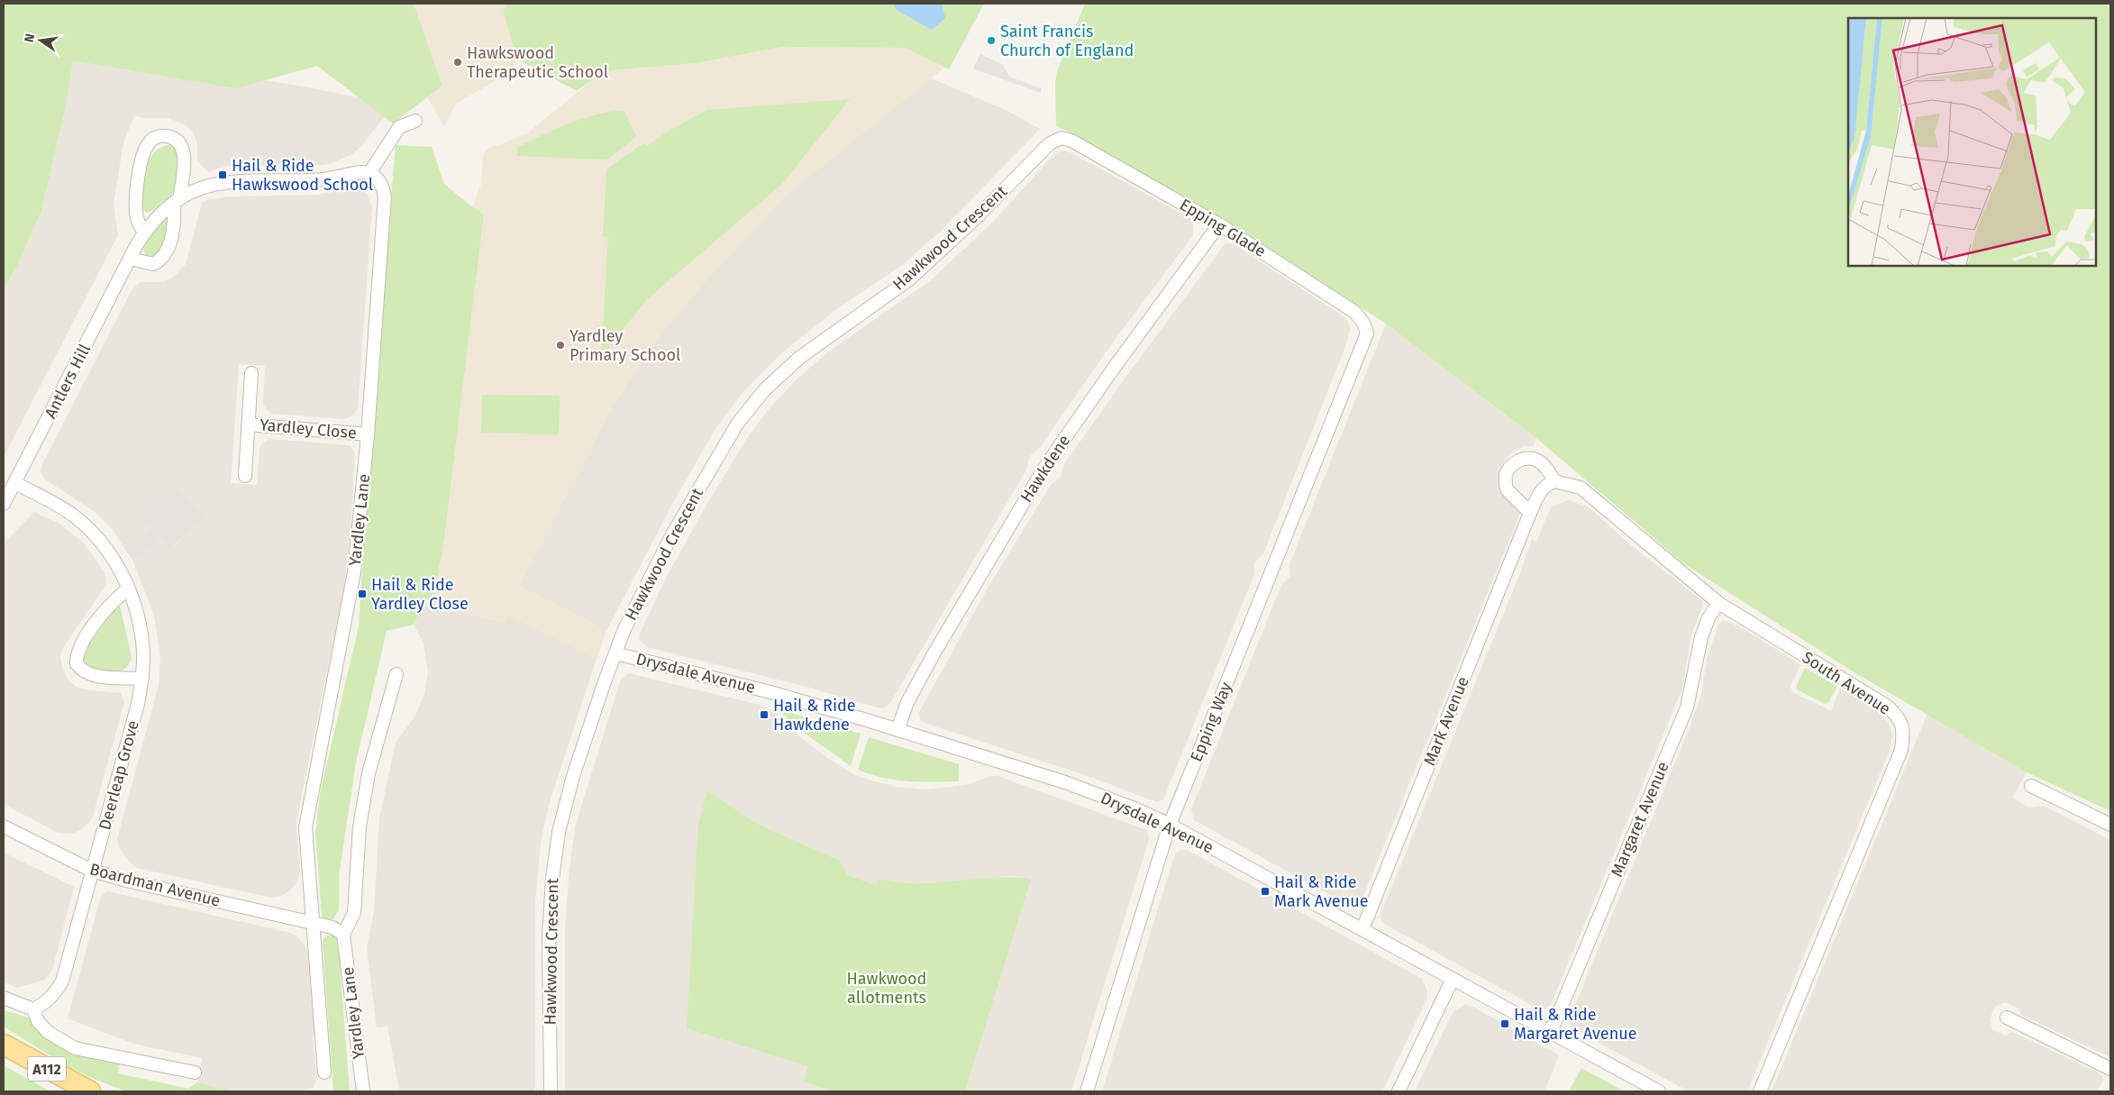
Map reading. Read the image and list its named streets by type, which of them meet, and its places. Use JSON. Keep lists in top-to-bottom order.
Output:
{
  "streets": {
    "main road": ["A112"],
    "street": [
      "Epping Glade",
      "Hawkwood Crescent",
      "Antlers Hill",
      "Yardley Close",
      "Hawkdene",
      "Yardley Lane",
      "Drysdale Avenue",
      "South Avenue",
      "Mark Avenue",
      "Epping Way",
      "Deerleap Grove",
      "Margaret Avenue",
      "Boardman Avenue"
    ]
  },
  "crossings": [
    ["Epping Glade", "Hawkwood Crescent"],
    ["Epping Glade", "Hawkdene"],
    ["Epping Glade", "Epping Way"],
    ["Hawkwood Crescent", "Drysdale Avenue"],
    ["Antlers Hill", "Yardley Lane"],
    ["Antlers Hill", "Deerleap Grove"],
    ["Yardley Close", "Yardley Lane"],
    ["Hawkdene", "Drysdale Avenue"],
    ["Yardley Lane", "Boardman Avenue"],
    ["Drysdale Avenue", "Mark Avenue"],
    ["Drysdale Avenue", "Epping Way"],
    ["Drysdale Avenue", "Margaret Avenue"],
    ["South Avenue", "Mark Avenue"],
    ["South Avenue", "Margaret Avenue"],
    ["Deerleap Grove", "Boardman Avenue"]
  ],
  "parks": ["Hawkwood allotments"],
  "places": {
    "other": ["Saint Francis Church of England", "Hawkswood Therapeutic School", "Yardley Primary School"],
    "transit": [
      "Hail & Ride Hawkswood School",
      "Hail & Ride Yardley Close",
      "Hail & Ride Hawkdene",
      "Hail & Ride Mark Avenue",
      "Hail & Ride Margaret Avenue"
    ]
  },
  "north": "left"
}
